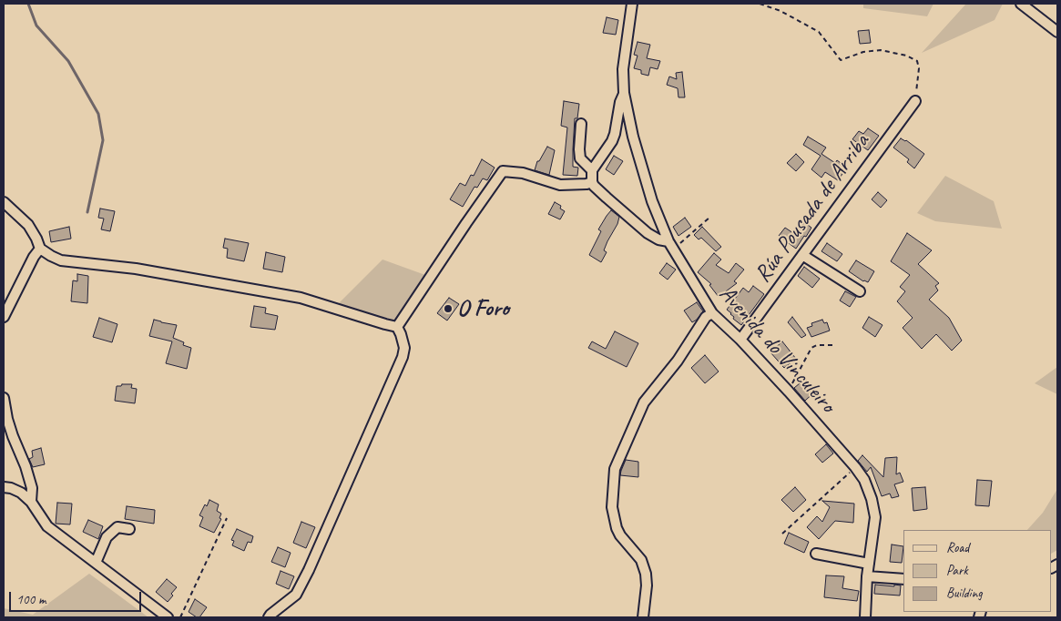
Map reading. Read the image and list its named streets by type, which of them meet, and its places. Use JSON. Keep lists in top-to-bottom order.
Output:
{
  "streets": {
    "street": ["Rúa Pousada de Arriba", "Avenida do Vinculeiro"]
  },
  "crossings": [
    ["Rúa Pousada de Arriba", "Avenida do Vinculeiro"]
  ],
  "places": ["O Foro"],
  "legend": ["Road", "Park", "Building"],
  "scale_bar": "100 m"
}
